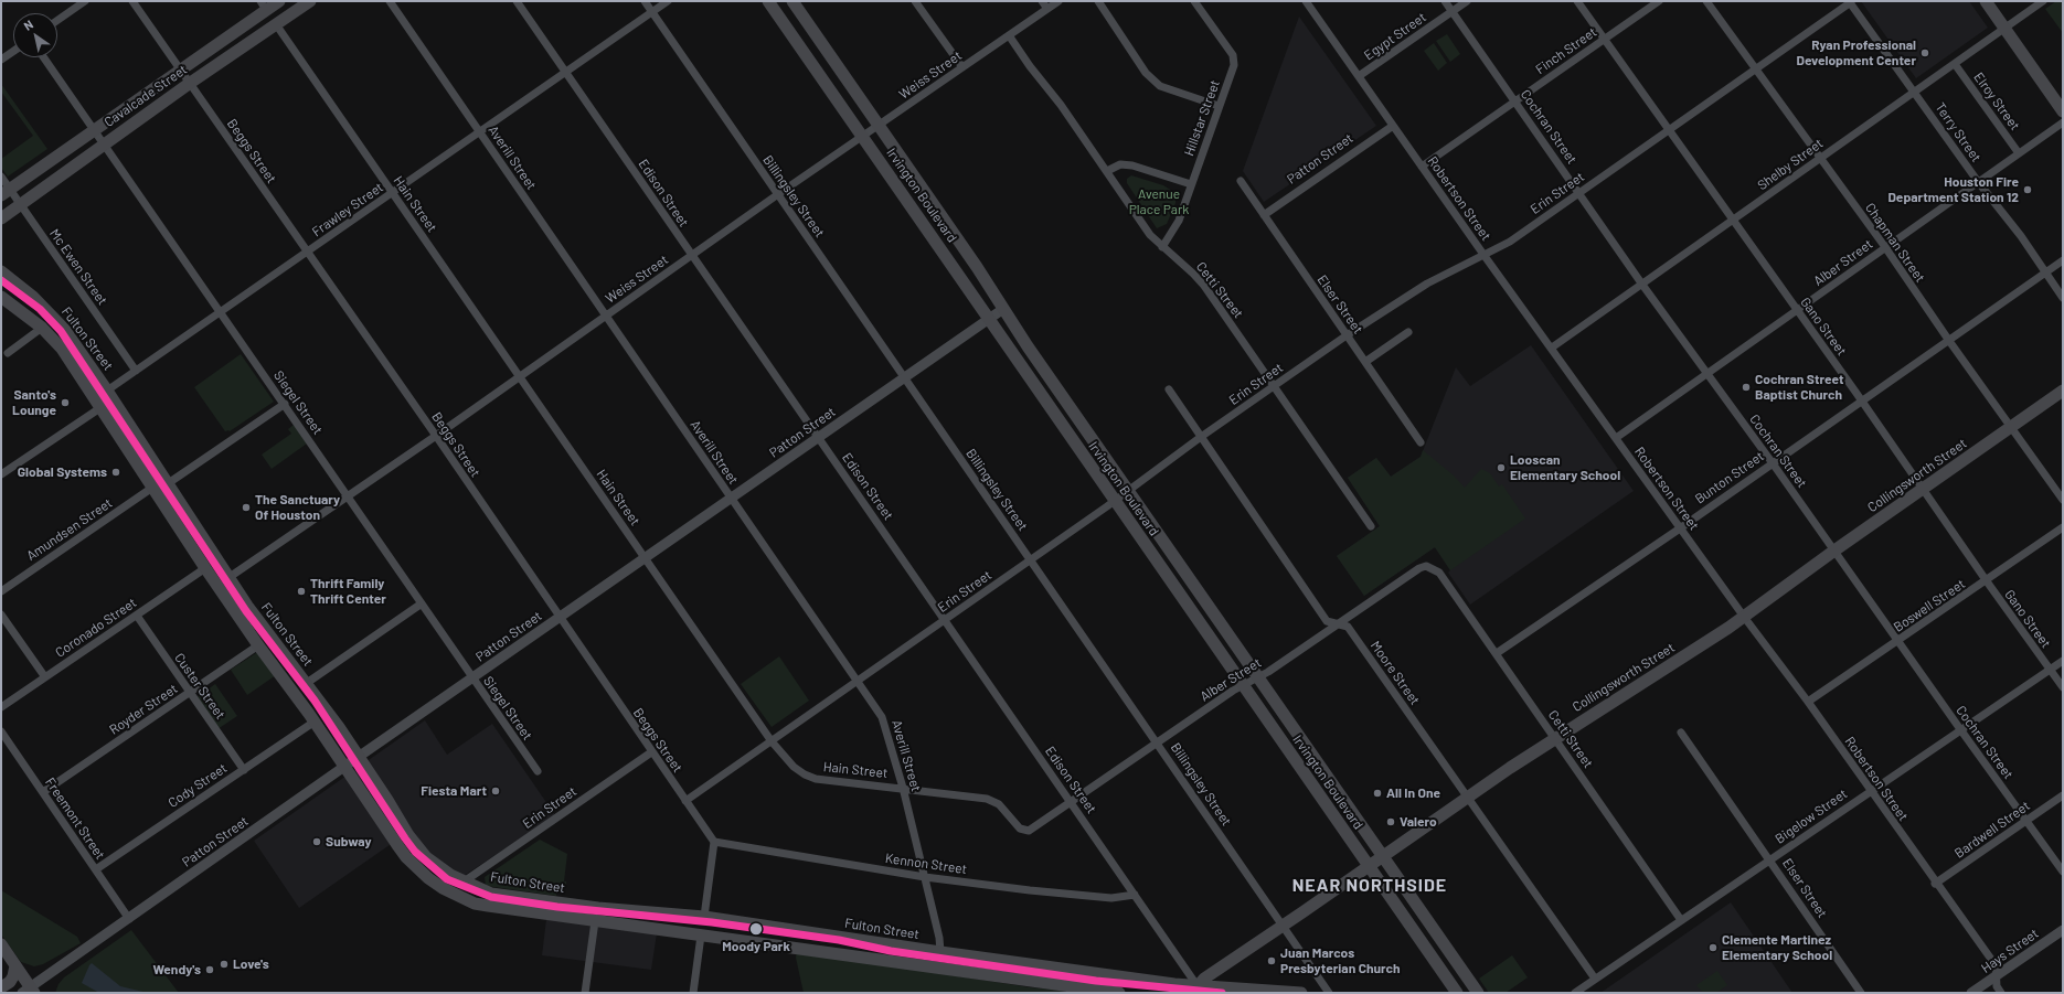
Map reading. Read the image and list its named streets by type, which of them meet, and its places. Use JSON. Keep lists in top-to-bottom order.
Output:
{
  "streets": {
    "main road": [
      "Cavalcade Street",
      "Irvington Boulevard",
      "Fulton Street",
      "Collingsworth Street"
    ],
    "street": [
      "Egypt Street",
      "Finch Street",
      "Weiss Street",
      "Elroy Street",
      "Hillstar Street",
      "Cochran Street",
      "Terry Street",
      "Beggs Street",
      "Averill Street",
      "Patton Street",
      "Shelby Street",
      "Edison Street",
      "Erin Street",
      "Billingsley Street",
      "Robertson Street",
      "Hain Street",
      "Frawley Street",
      "Chapman Street",
      "Alber Street",
      "Mc Ewen Street",
      "Cetti Street",
      "Elser Street",
      "Gano Street",
      "Siegel Street",
      "Bunton Street",
      "Amundsen Street",
      "Boswell Street",
      "Coronado Street",
      "Moore Street",
      "Custer Street",
      "Royder Street",
      "Cody Street",
      "Bigelow Street",
      "Freemont Street",
      "Bardwell Street",
      "Kennon Street",
      "Hays Street"
    ]
  },
  "crossings": [
    ["Egypt Street", "Cochran Street"],
    ["Egypt Street", "Robertson Street"],
    ["Finch Street", "Cochran Street"],
    ["Finch Street", "Robertson Street"],
    ["Finch Street", "Gano Street"],
    ["Weiss Street", "Beggs Street"],
    ["Weiss Street", "Averill Street"],
    ["Weiss Street", "Edison Street"],
    ["Weiss Street", "Irvington Boulevard"],
    ["Weiss Street", "Billingsley Street"],
    ["Weiss Street", "Hain Street"],
    ["Weiss Street", "Cetti Street"],
    ["Weiss Street", "Fulton Street"],
    ["Weiss Street", "Siegel Street"],
    ["Cavalcade Street", "Beggs Street"],
    ["Cavalcade Street", "Hain Street"],
    ["Cavalcade Street", "Mc Ewen Street"],
    ["Cavalcade Street", "Siegel Street"],
    ["Elroy Street", "Shelby Street"],
    ["Elroy Street", "Alber Street"],
    ["Hillstar Street", "Cetti Street"],
    ["Cochran Street", "Shelby Street"],
    ["Cochran Street", "Erin Street"],
    ["Cochran Street", "Alber Street"],
    ["Cochran Street", "Collingsworth Street"],
    ["Cochran Street", "Bunton Street"],
    ["Cochran Street", "Boswell Street"],
    ["Cochran Street", "Bigelow Street"],
    ["Cochran Street", "Bardwell Street"],
    ["Terry Street", "Shelby Street"],
    ["Terry Street", "Erin Street"],
    ["Terry Street", "Alber Street"],
    ["Terry Street", "Bunton Street"],
    ["Beggs Street", "Patton Street"],
    ["Beggs Street", "Erin Street"],
    ["Beggs Street", "Frawley Street"],
    ["Beggs Street", "Kennon Street"],
    ["Averill Street", "Patton Street"],
    ["Averill Street", "Erin Street"],
    ["Averill Street", "Hain Street"],
    ["Averill Street", "Frawley Street"],
    ["Averill Street", "Fulton Street"],
    ["Averill Street", "Kennon Street"],
    ["Patton Street", "Edison Street"],
    ["Patton Street", "Irvington Boulevard"],
    ["Patton Street", "Billingsley Street"],
    ["Patton Street", "Robertson Street"],
    ["Patton Street", "Hain Street"],
    ["Patton Street", "Elser Street"],
    ["Patton Street", "Fulton Street"],
    ["Patton Street", "Siegel Street"],
    ["Patton Street", "Freemont Street"],
    ["Shelby Street", "Robertson Street"],
    ["Shelby Street", "Chapman Street"],
    ["Shelby Street", "Gano Street"],
    ["Edison Street", "Erin Street"],
    ["Edison Street", "Frawley Street"],
    ["Edison Street", "Alber Street"],
    ["Edison Street", "Fulton Street"],
    ["Edison Street", "Collingsworth Street"],
    ["Edison Street", "Kennon Street"],
    ["Erin Street", "Irvington Boulevard"],
    ["Erin Street", "Billingsley Street"],
    ["Erin Street", "Robertson Street"],
    ["Erin Street", "Hain Street"],
    ["Erin Street", "Chapman Street"],
    ["Erin Street", "Cetti Street"],
    ["Erin Street", "Elser Street"],
    ["Erin Street", "Gano Street"],
    ["Erin Street", "Fulton Street"],
    ["Erin Street", "Moore Street"],
    ["Irvington Boulevard", "Alber Street"],
    ["Irvington Boulevard", "Collingsworth Street"],
    ["Billingsley Street", "Frawley Street"],
    ["Billingsley Street", "Alber Street"],
    ["Billingsley Street", "Collingsworth Street"],
    ["Robertson Street", "Alber Street"],
    ["Robertson Street", "Collingsworth Street"],
    ["Robertson Street", "Bunton Street"],
    ["Robertson Street", "Boswell Street"],
    ["Robertson Street", "Bigelow Street"],
    ["Robertson Street", "Bardwell Street"],
    ["Robertson Street", "Hays Street"],
    ["Hain Street", "Frawley Street"],
    ["Hain Street", "Alber Street"],
    ["Frawley Street", "Mc Ewen Street"],
    ["Frawley Street", "Fulton Street"],
    ["Frawley Street", "Siegel Street"],
    ["Chapman Street", "Alber Street"],
    ["Chapman Street", "Collingsworth Street"],
    ["Chapman Street", "Bunton Street"],
    ["Alber Street", "Cetti Street"],
    ["Alber Street", "Gano Street"],
    ["Alber Street", "Moore Street"],
    ["Cetti Street", "Collingsworth Street"],
    ["Cetti Street", "Bunton Street"],
    ["Cetti Street", "Bigelow Street"],
    ["Elser Street", "Bigelow Street"],
    ["Gano Street", "Collingsworth Street"],
    ["Gano Street", "Bunton Street"],
    ["Gano Street", "Boswell Street"],
    ["Gano Street", "Bigelow Street"],
    ["Fulton Street", "Collingsworth Street"],
    ["Fulton Street", "Amundsen Street"],
    ["Fulton Street", "Coronado Street"],
    ["Fulton Street", "Royder Street"],
    ["Fulton Street", "Cody Street"],
    ["Collingsworth Street", "Moore Street"],
    ["Coronado Street", "Custer Street"],
    ["Moore Street", "Bigelow Street"],
    ["Custer Street", "Royder Street"],
    ["Custer Street", "Cody Street"],
    ["Royder Street", "Freemont Street"],
    ["Cody Street", "Freemont Street"]
  ],
  "districts": ["NEAR NORTHSIDE"],
  "parks": ["Avenue Place Park"],
  "places": [
    "Ryan Professional Development Center",
    "Houston Fire Department Station 12",
    "Cochran Street Baptist Church",
    "Santo's Lounge",
    "Looscan Elementary School",
    "Global Systems",
    "The Sanctuary Of Houston",
    "Thrift Family Thrift Center",
    "Fiesta Mart",
    "All In One",
    "Valero",
    "Subway",
    "Moody Park",
    "Clemente Martinez Elementary School",
    "Juan Marcos Presbyterian Church",
    "Love's",
    "Wendy's"
  ],
  "north": "top left"
}
